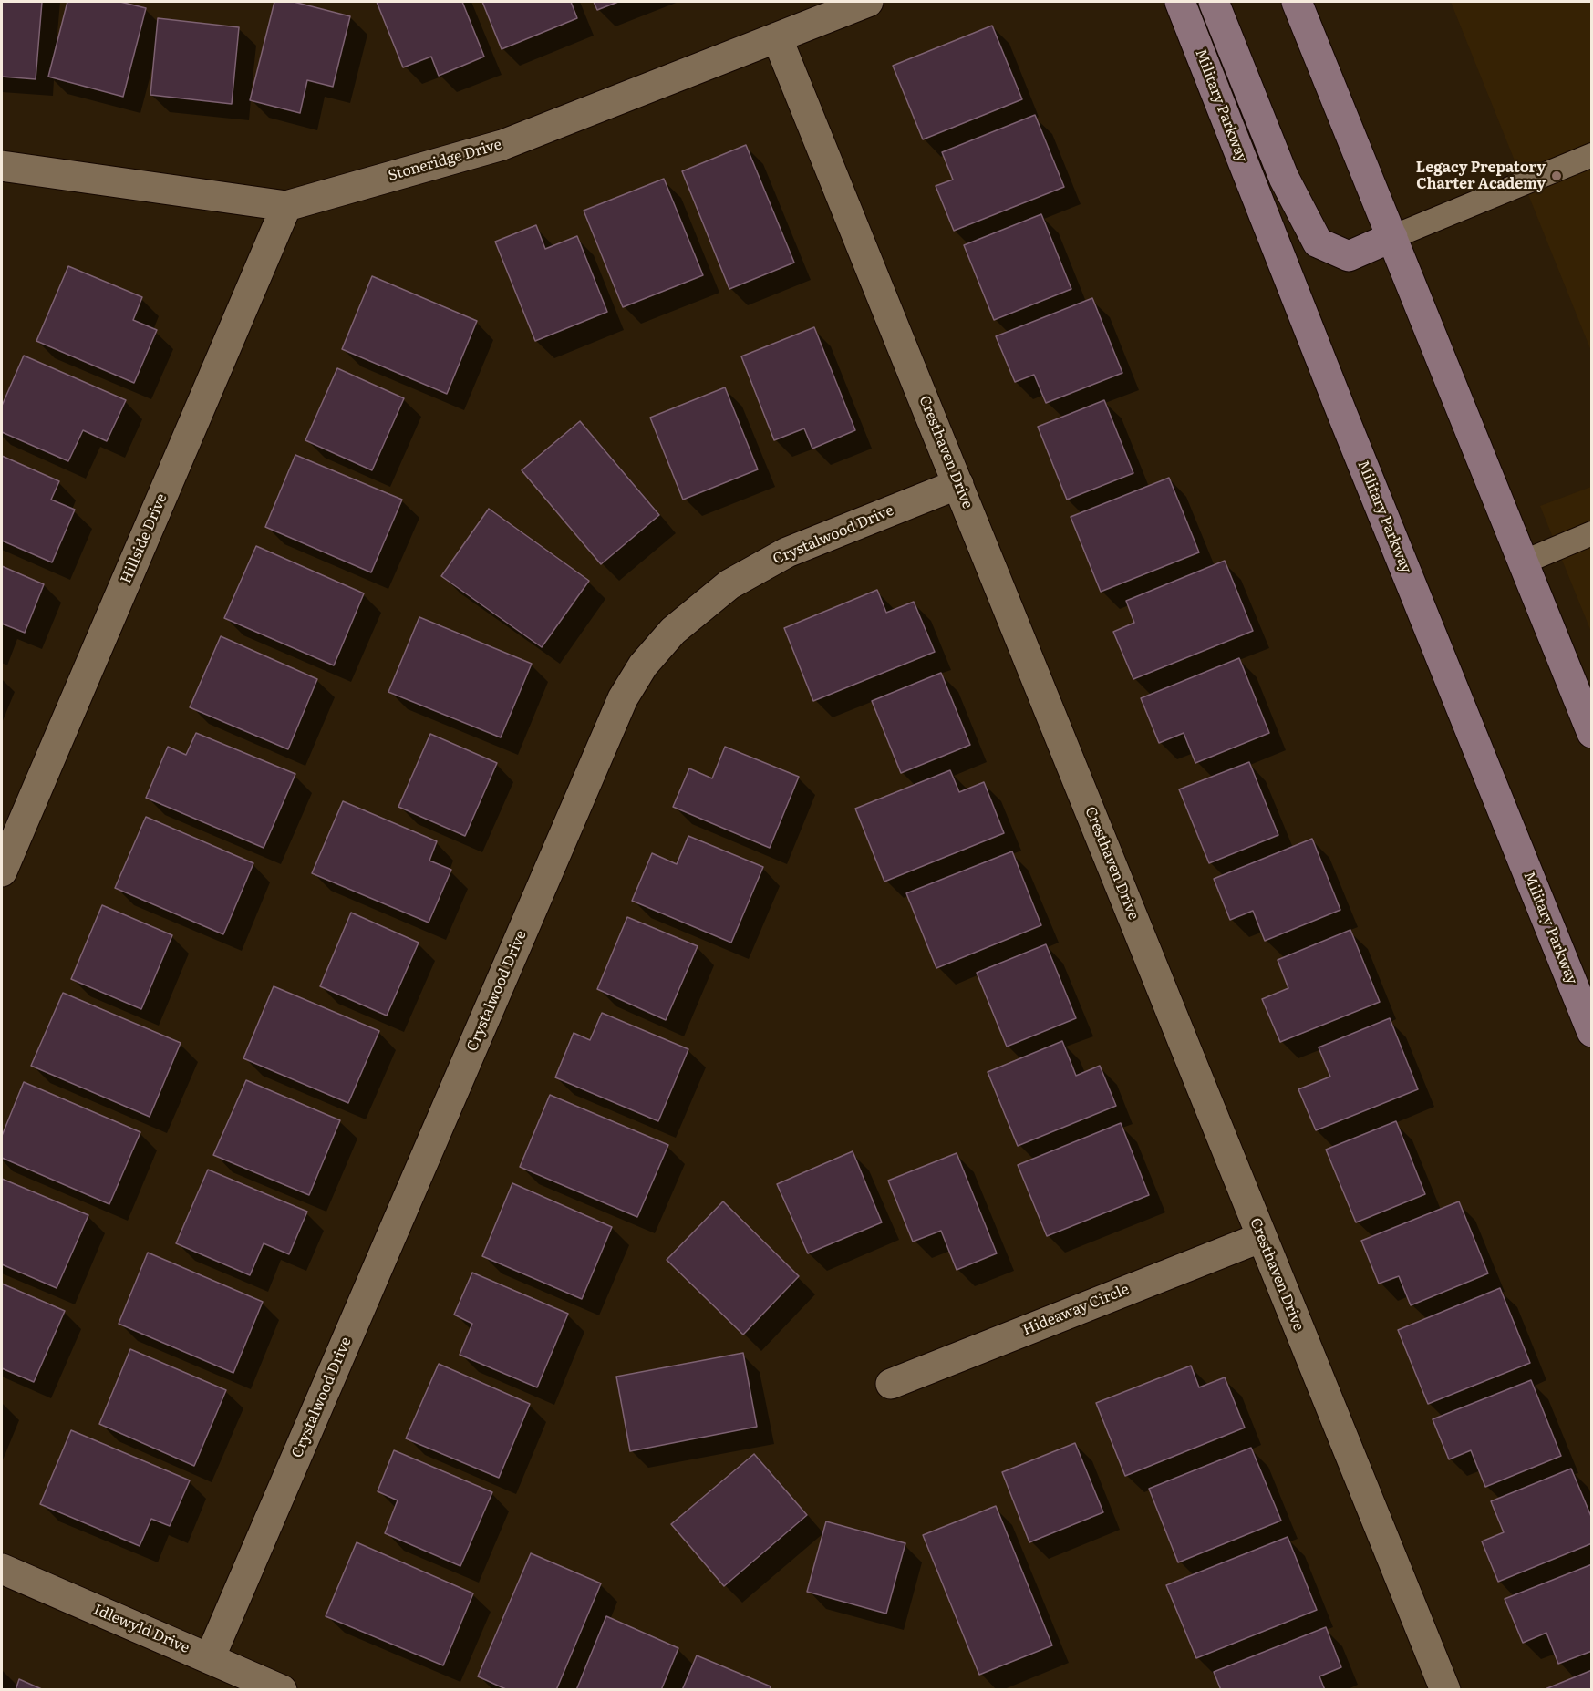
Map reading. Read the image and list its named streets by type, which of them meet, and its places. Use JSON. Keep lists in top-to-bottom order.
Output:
{
  "streets": {
    "main road": ["Military Parkway"],
    "street": [
      "Stoneridge Drive",
      "Cresthaven Drive",
      "Crystalwood Drive",
      "Hillside Drive",
      "Hideaway Circle",
      "Idlewyld Drive"
    ]
  },
  "crossings": [
    ["Stoneridge Drive", "Cresthaven Drive"],
    ["Stoneridge Drive", "Hillside Drive"],
    ["Cresthaven Drive", "Crystalwood Drive"],
    ["Cresthaven Drive", "Hideaway Circle"],
    ["Crystalwood Drive", "Idlewyld Drive"]
  ],
  "places": ["Legacy Prepatory Charter Academy"]
}
